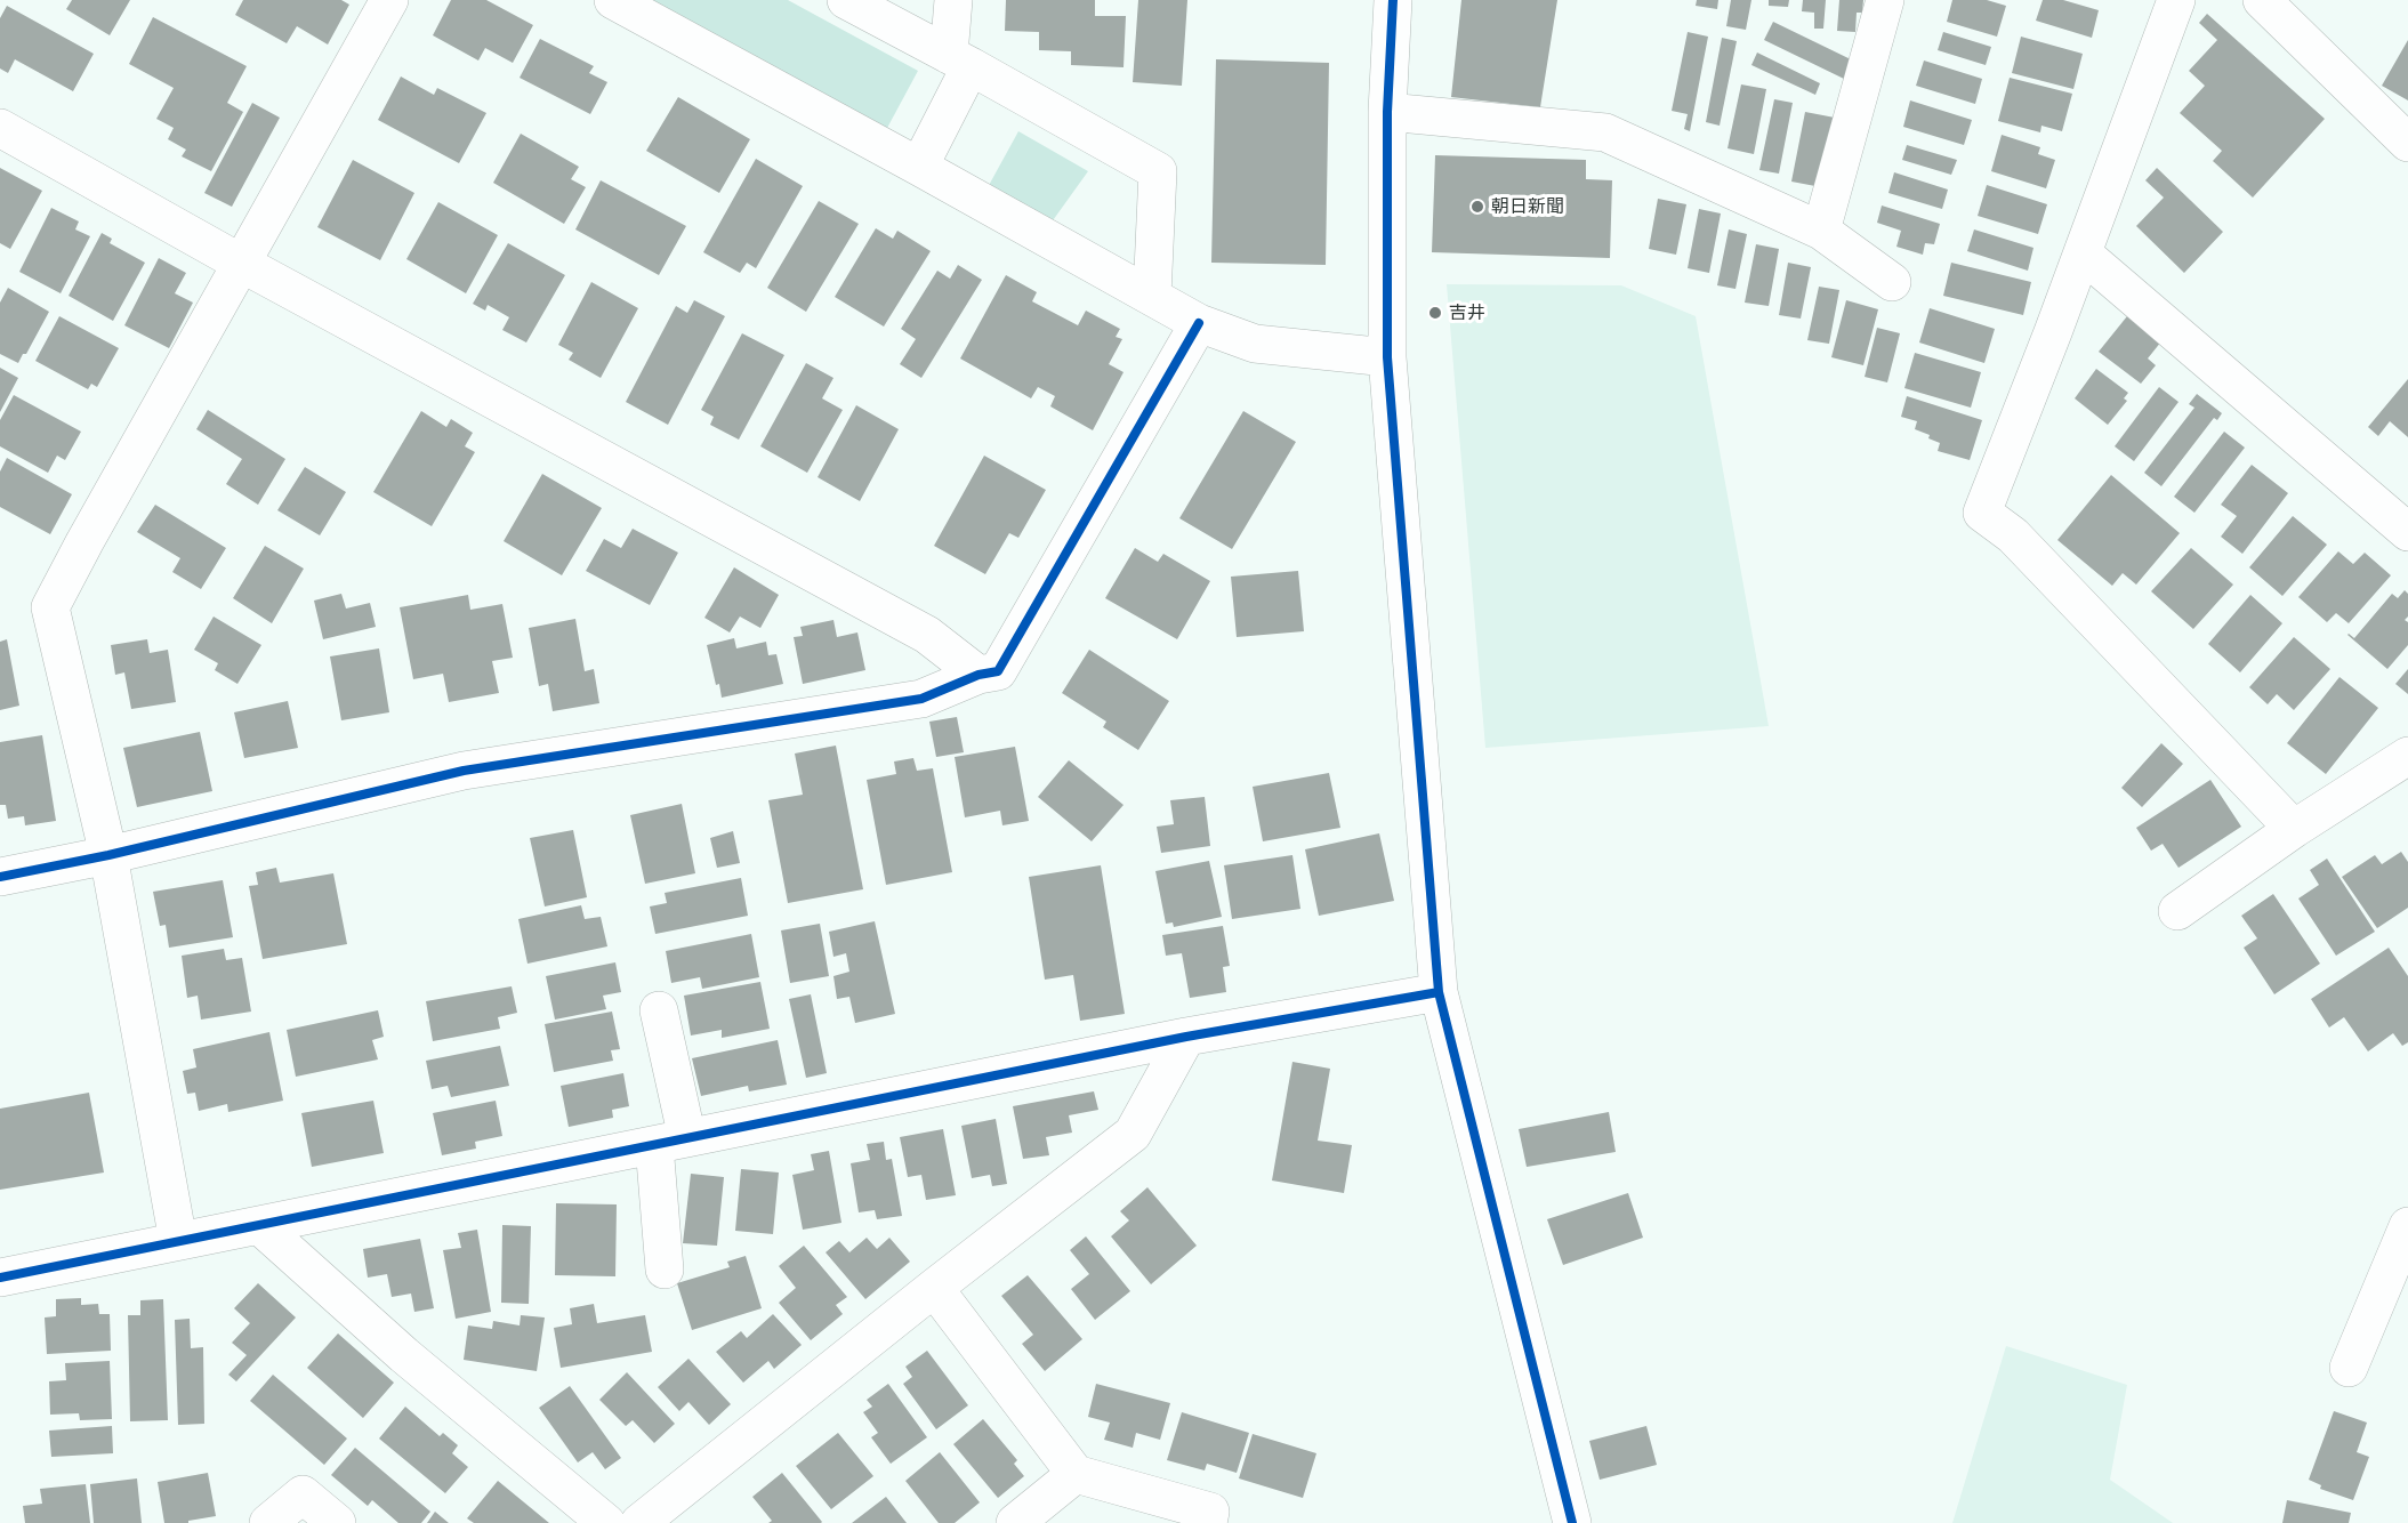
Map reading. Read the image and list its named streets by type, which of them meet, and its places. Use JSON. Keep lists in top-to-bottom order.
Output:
{
  "places": ["朝日新聞", "吉井"]
}
